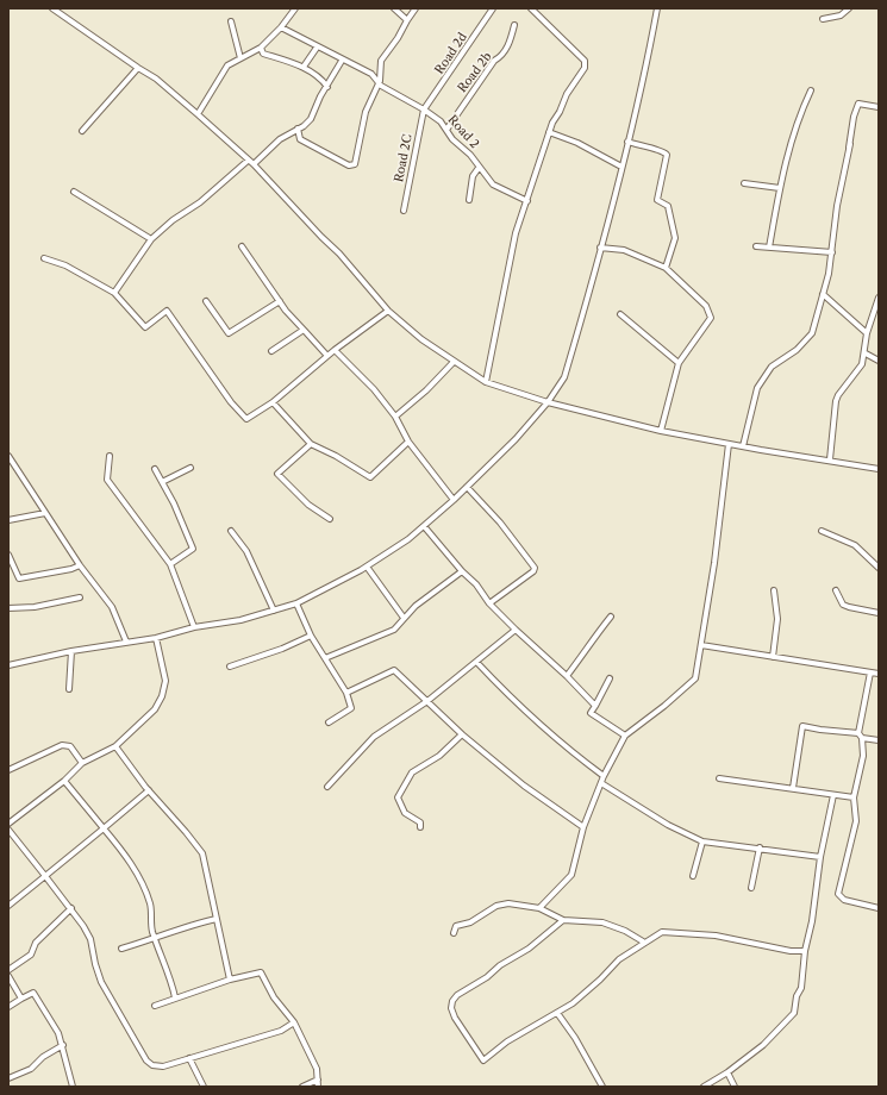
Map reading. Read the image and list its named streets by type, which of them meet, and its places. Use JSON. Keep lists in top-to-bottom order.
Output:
{
  "streets": {
    "street": [
      "Road 2d",
      "Road 2b",
      "Road 2",
      "Road 2C"
    ]
  },
  "crossings": [
    ["Road 2d", "Road 2"],
    ["Road 2d", "Road 2C"],
    ["Road 2b", "Road 2"],
    ["Road 2", "Road 2C"]
  ]
}
